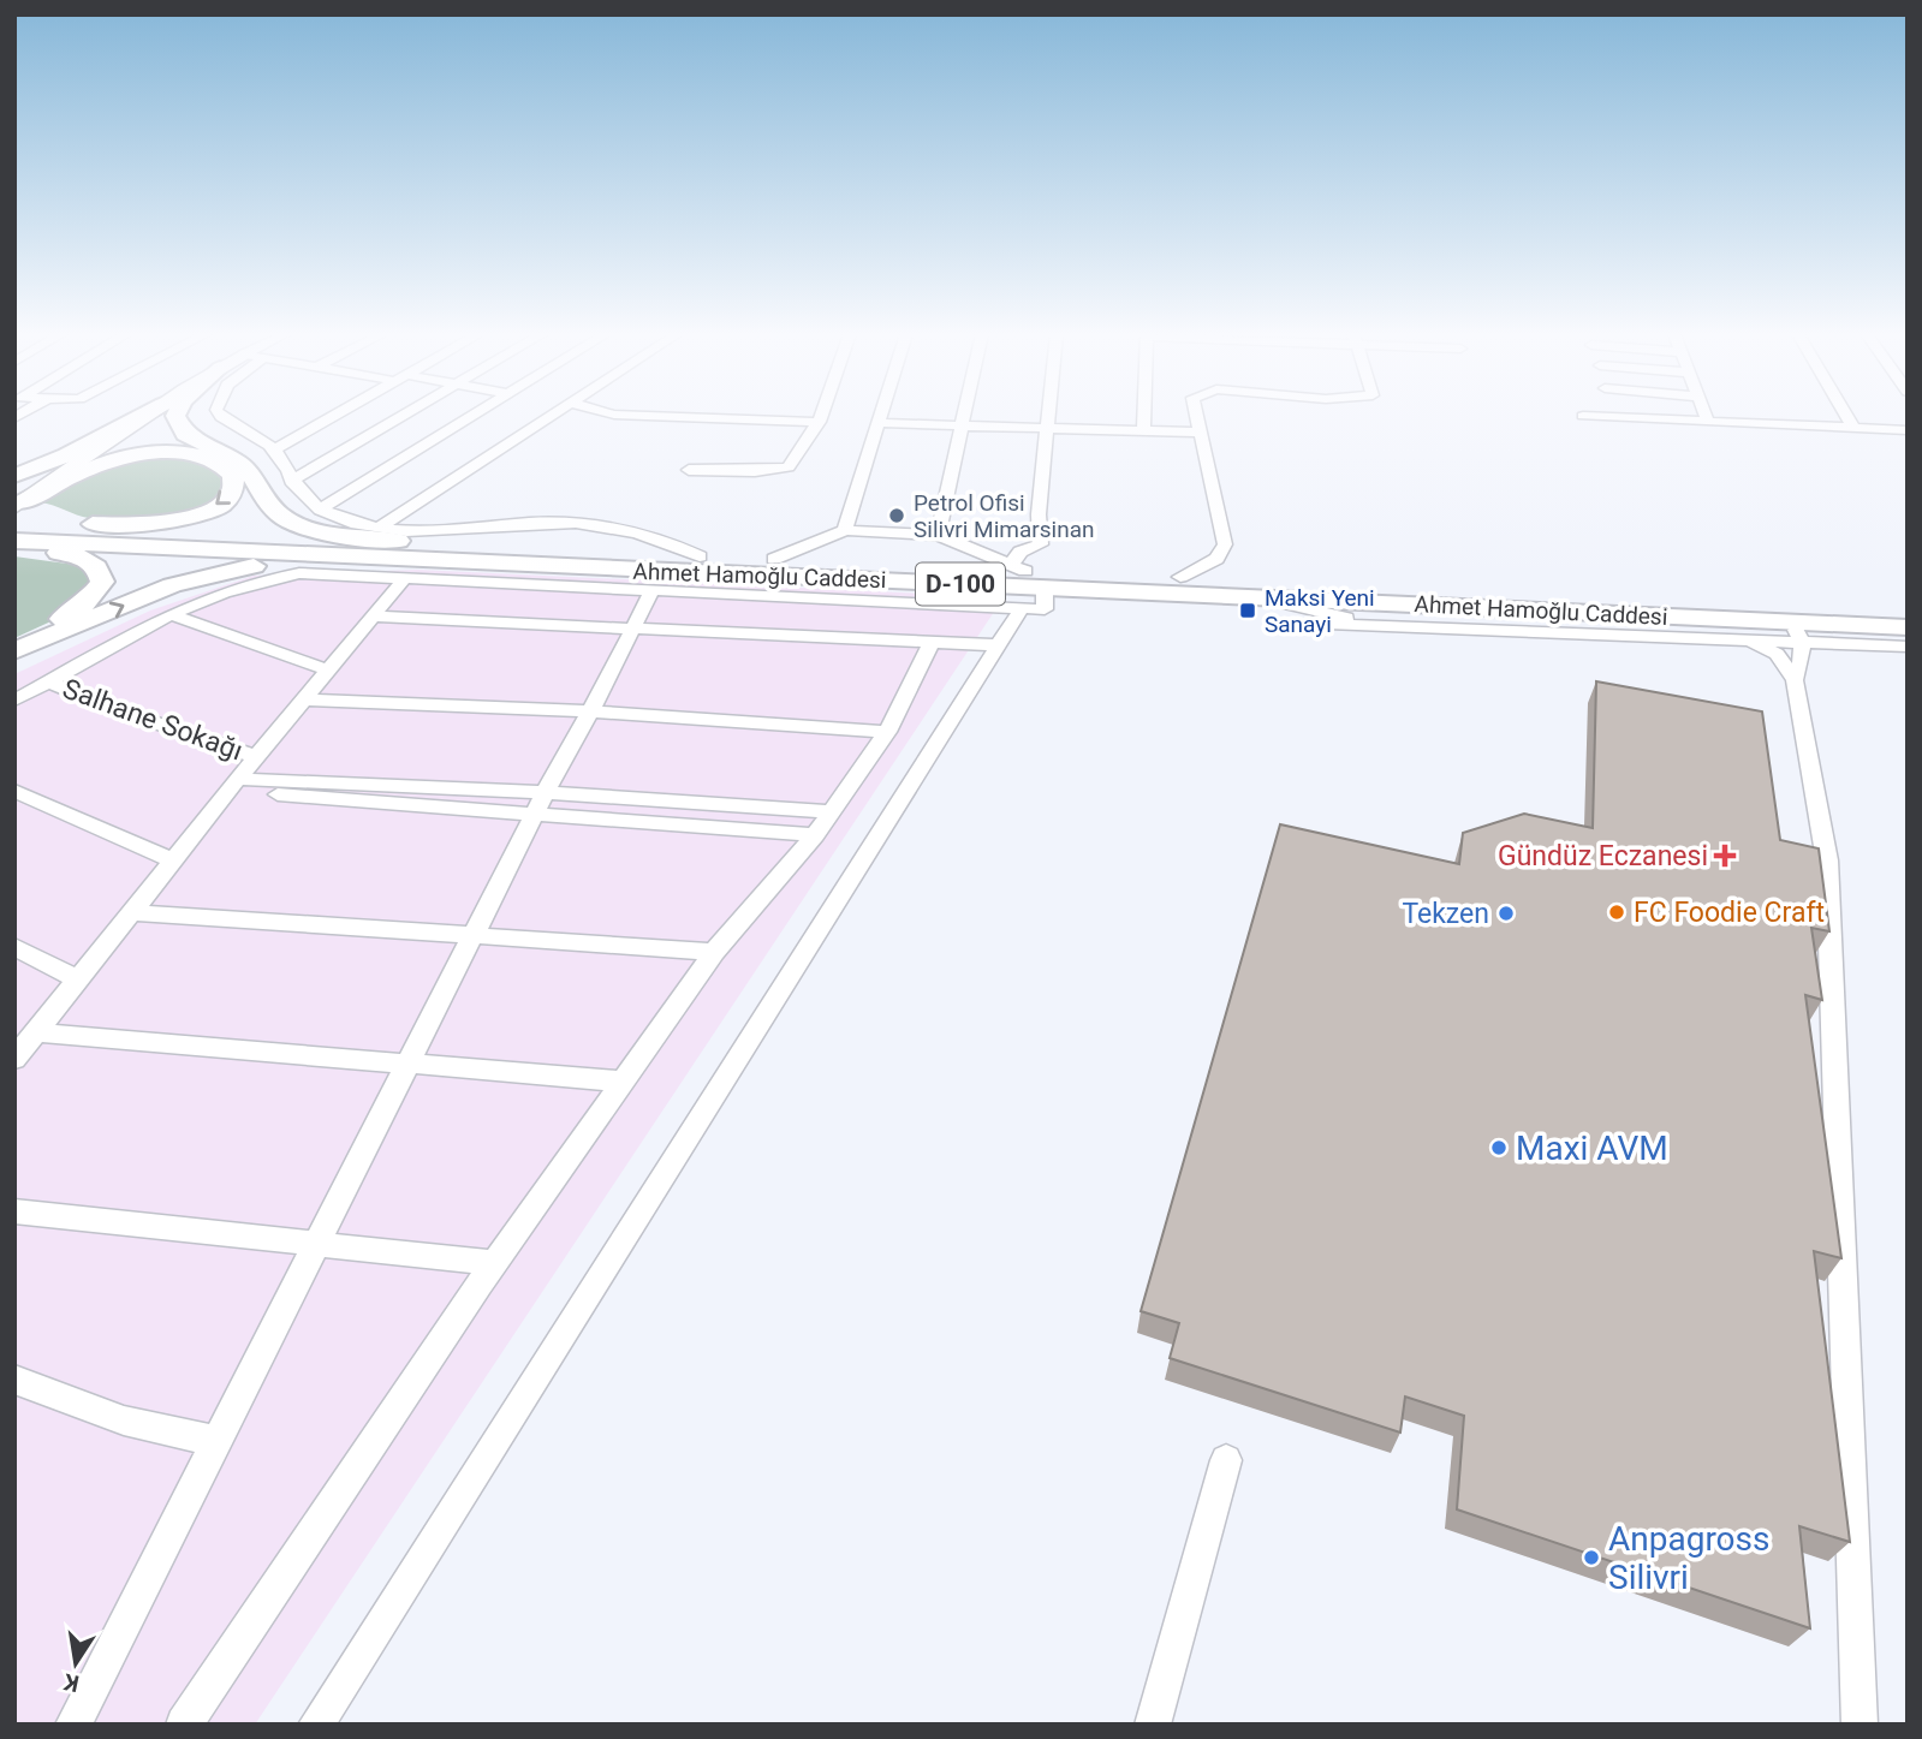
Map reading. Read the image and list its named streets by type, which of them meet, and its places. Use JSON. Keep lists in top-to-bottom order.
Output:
{
  "streets": {
    "highway": ["Ahmet Hamoğlu Caddesi", "D-100"],
    "street": ["Salhane Sokağı"]
  },
  "places": {
    "other": [
      "Petrol Ofisi Silivri Mimarsinan",
      "FC Foodie Craft",
      "Tekzen",
      "Maxi AVM",
      "Anpagross Silivri"
    ],
    "transit": ["Maksi Yeni Sanayi"],
    "health": ["Gündüz Eczanesi"]
  },
  "north": "bottom"
}
